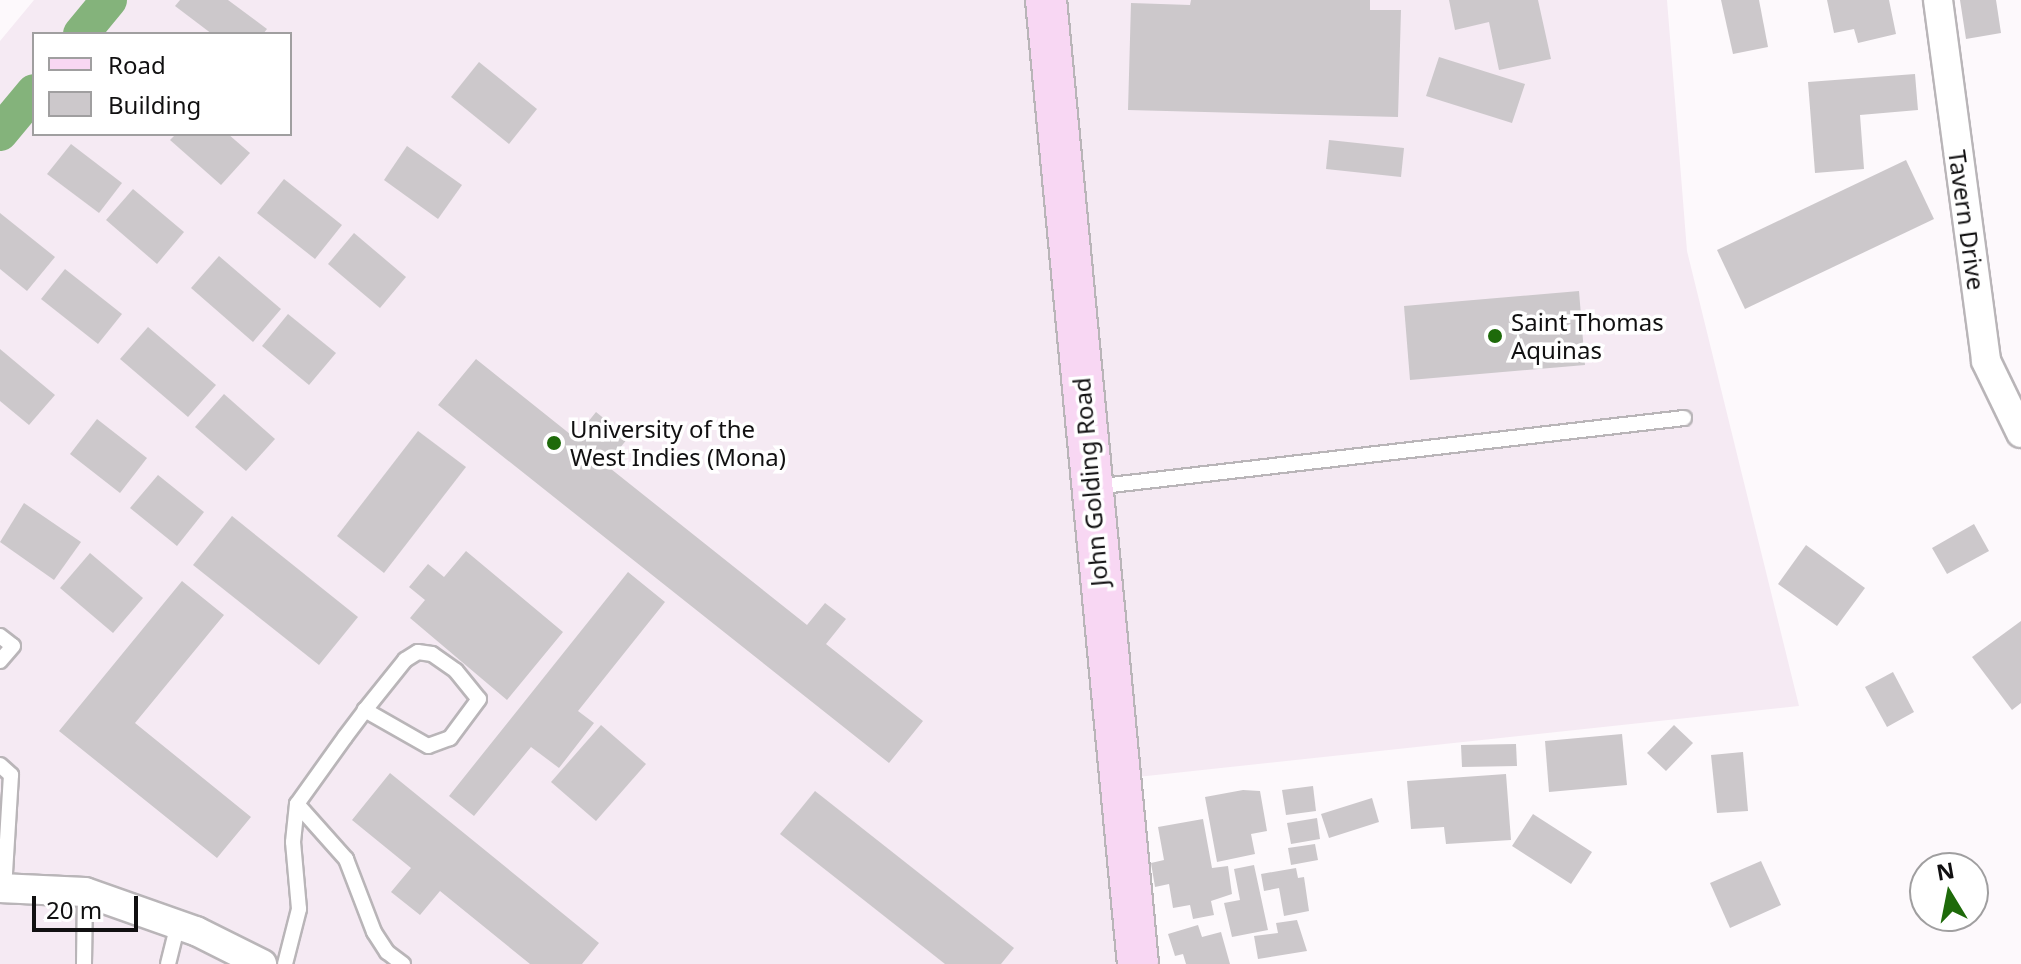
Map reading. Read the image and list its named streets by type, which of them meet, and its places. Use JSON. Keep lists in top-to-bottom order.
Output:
{
  "streets": {
    "street": ["Tavern Drive", "John Golding Road"]
  },
  "places": ["Saint Thomas Aquinas", "University of the West Indies (Mona)"],
  "legend": ["Road", "Building"],
  "scale_bar": "20 m",
  "north": "top"
}
